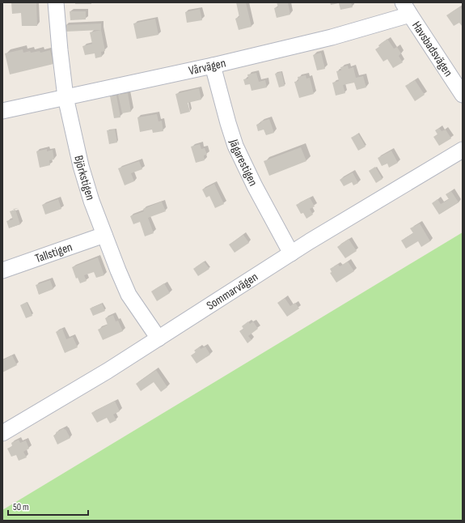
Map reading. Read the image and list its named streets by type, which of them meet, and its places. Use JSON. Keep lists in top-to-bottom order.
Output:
{
  "streets": {
    "street": [
      "Havsbadsvägen",
      "Vårvägen",
      "Jägarestigen",
      "Björkstigen",
      "Tallstigen",
      "Sommarvägen"
    ]
  },
  "crossings": [
    ["Havsbadsvägen", "Vårvägen"],
    ["Vårvägen", "Jägarestigen"],
    ["Vårvägen", "Björkstigen"],
    ["Jägarestigen", "Sommarvägen"],
    ["Björkstigen", "Tallstigen"],
    ["Björkstigen", "Sommarvägen"]
  ],
  "scale_bar": "50 m"
}
